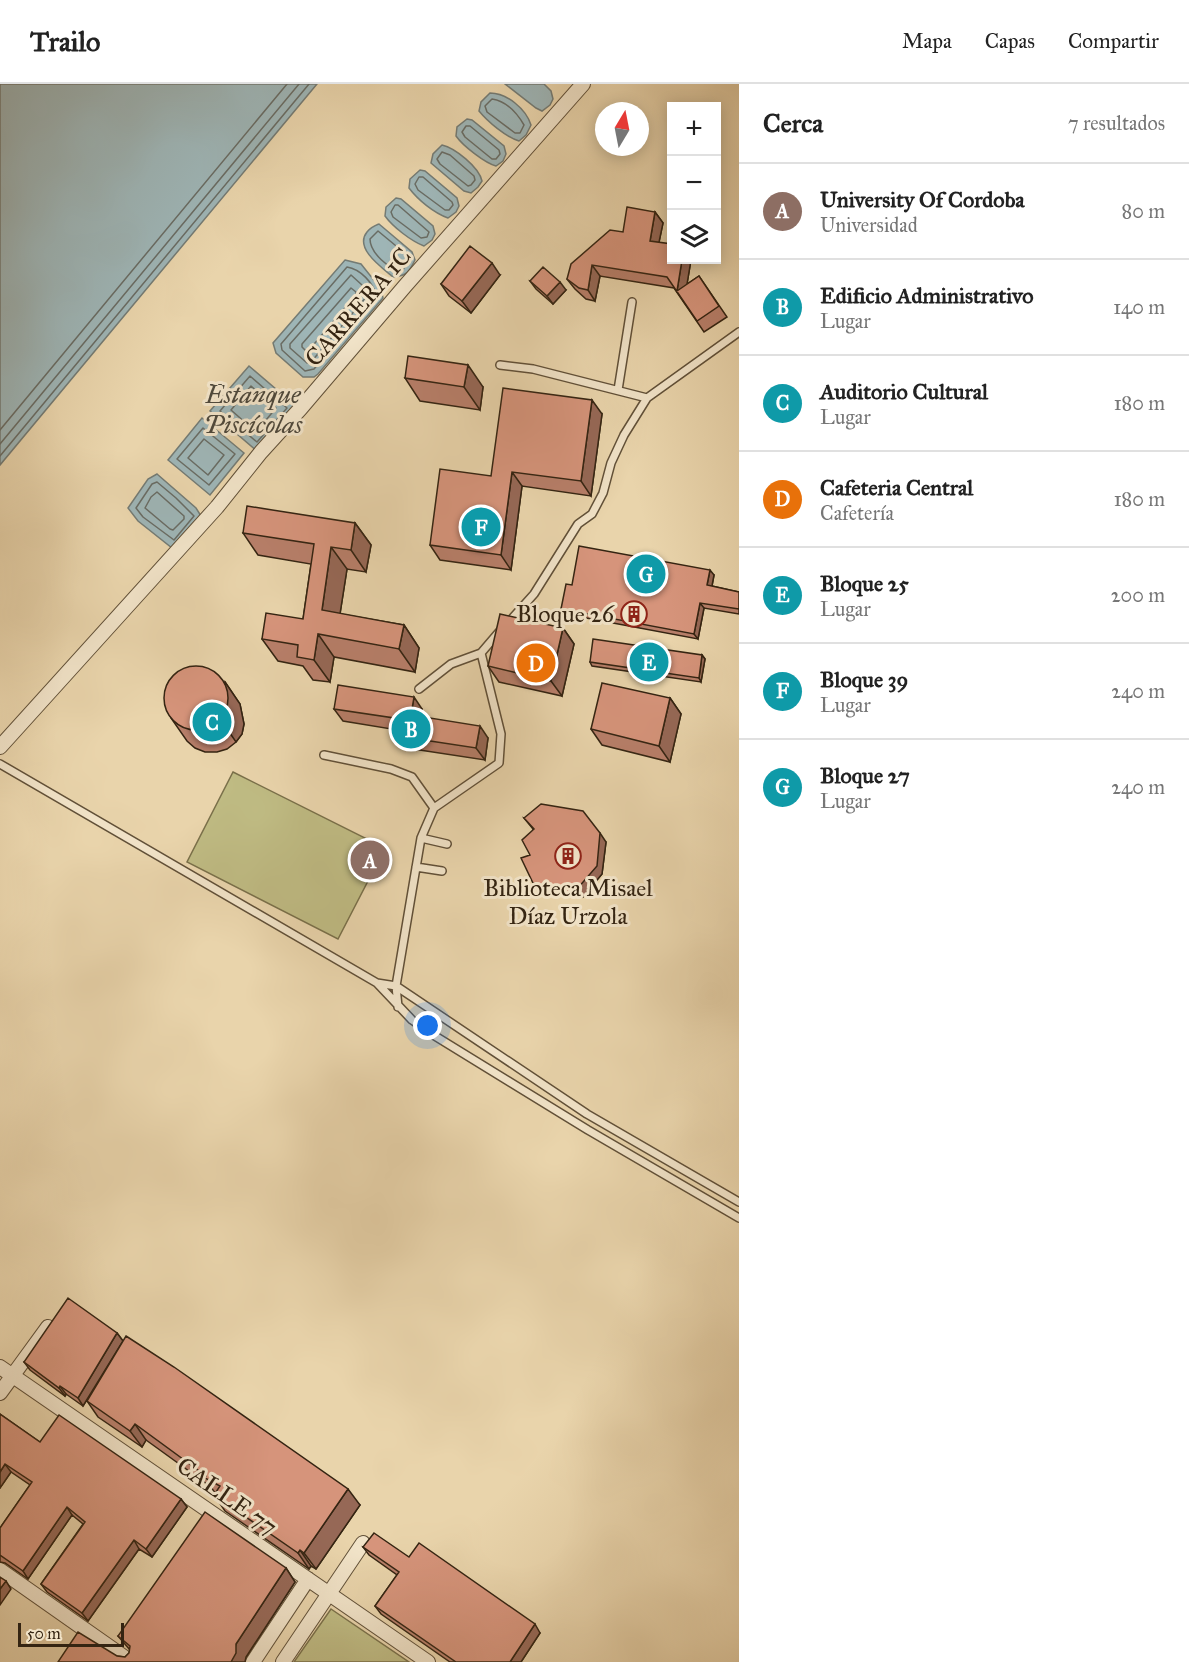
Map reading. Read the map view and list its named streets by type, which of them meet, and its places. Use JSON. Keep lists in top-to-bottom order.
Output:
{
  "streets": {
    "street": ["CARRERA 1C", "CALLE 77"]
  },
  "water": ["Estanque Piscícolas"],
  "places": {
    "building": ["Bloque 26", "Biblioteca Misael Díaz Urzola"]
  },
  "scale_bar": "50 m",
  "north": "top",
  "page": {
    "header": "Trailo",
    "nav": ["Mapa", "Capas", "Compartir"],
    "heading": ["Cerca", "7 resultados"],
    "map_buttons": ["+", "−"],
    "list": [
      {
        "mark": "A",
        "name": "University Of Cordoba",
        "note": "Universidad",
        "value": "80 m"
      },
      {
        "mark": "B",
        "name": "Edificio Administrativo",
        "note": "Lugar",
        "value": "140 m"
      },
      {
        "mark": "C",
        "name": "Auditorio Cultural",
        "note": "Lugar",
        "value": "180 m"
      },
      {
        "mark": "D",
        "name": "Cafeteria Central",
        "note": "Cafetería",
        "value": "180 m"
      },
      {
        "mark": "E",
        "name": "Bloque 25",
        "note": "Lugar",
        "value": "200 m"
      },
      {
        "mark": "F",
        "name": "Bloque 39",
        "note": "Lugar",
        "value": "240 m"
      },
      {
        "mark": "G",
        "name": "Bloque 27",
        "note": "Lugar",
        "value": "240 m"
      }
    ],
    "pins": [
      "F",
      "G",
      "E",
      "D",
      "C",
      "B",
      "A"
    ],
    "scale": "50 m"
  }
}
